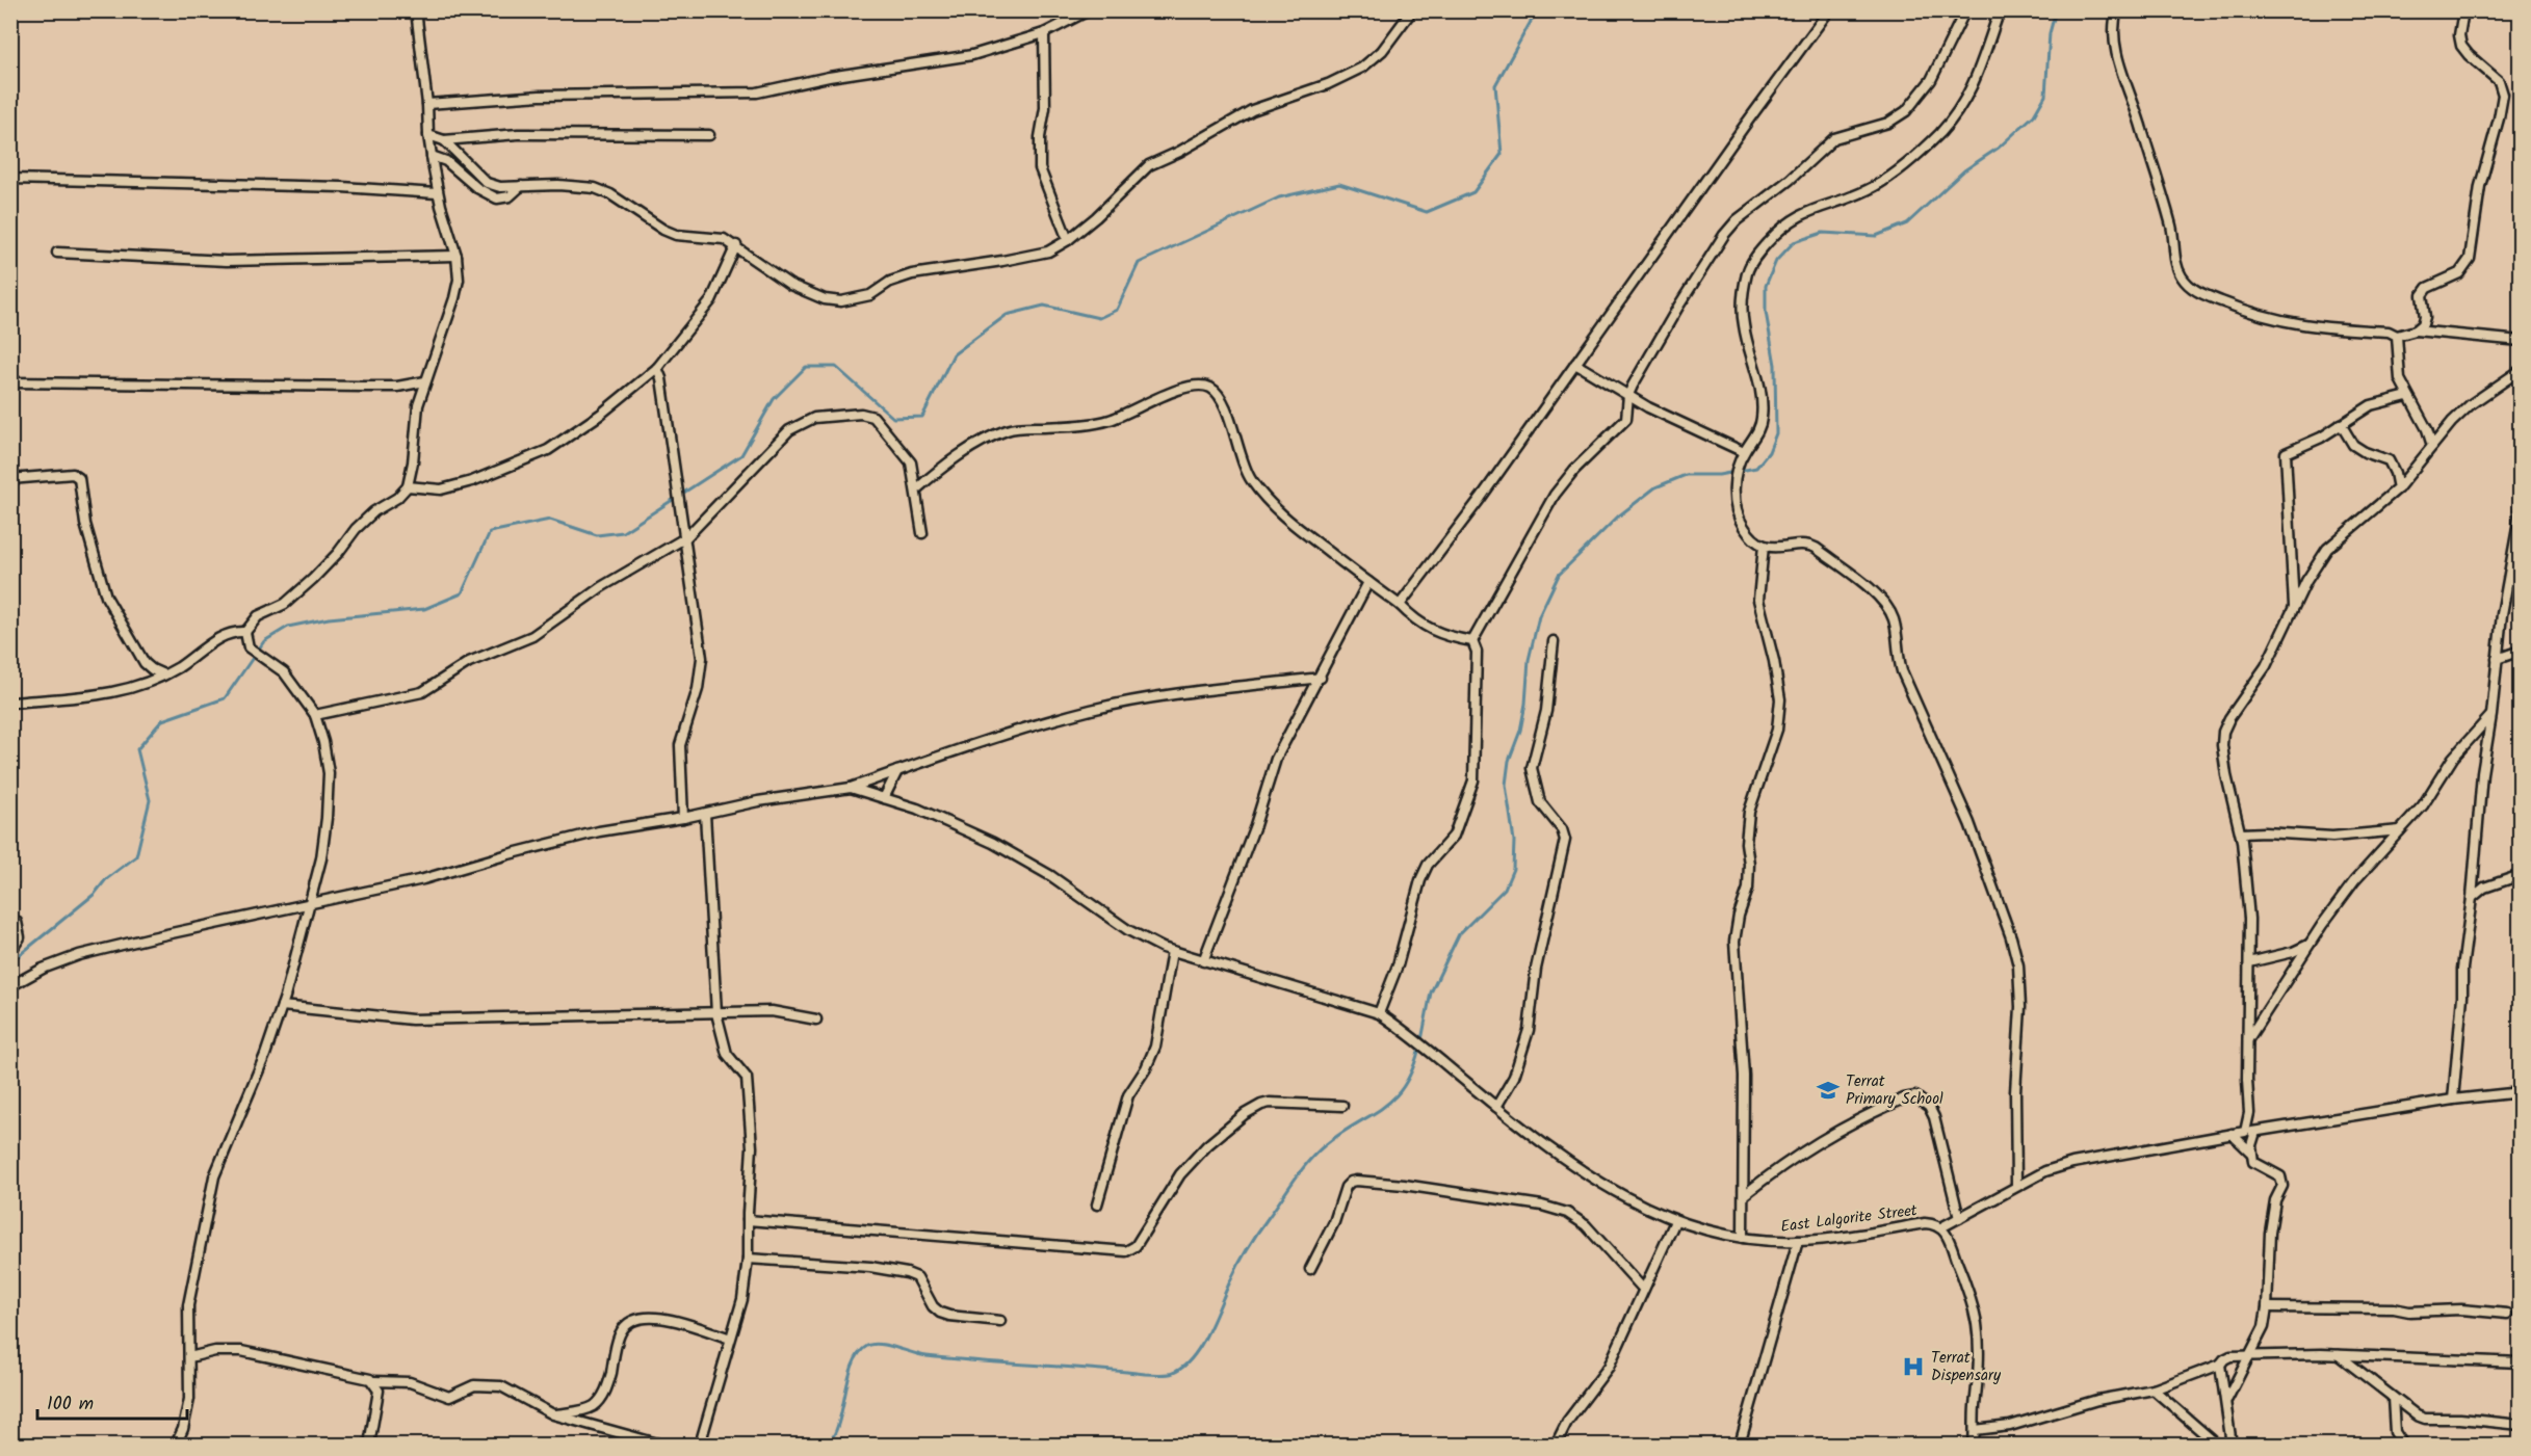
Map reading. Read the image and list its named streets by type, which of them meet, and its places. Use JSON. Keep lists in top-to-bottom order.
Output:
{
  "streets": {
    "street": ["East Lalgorite Street"]
  },
  "places": {
    "school or university": ["Terrat Primary School"],
    "hospital": ["Terrat Dispensary"]
  },
  "scale_bar": "100 m"
}
